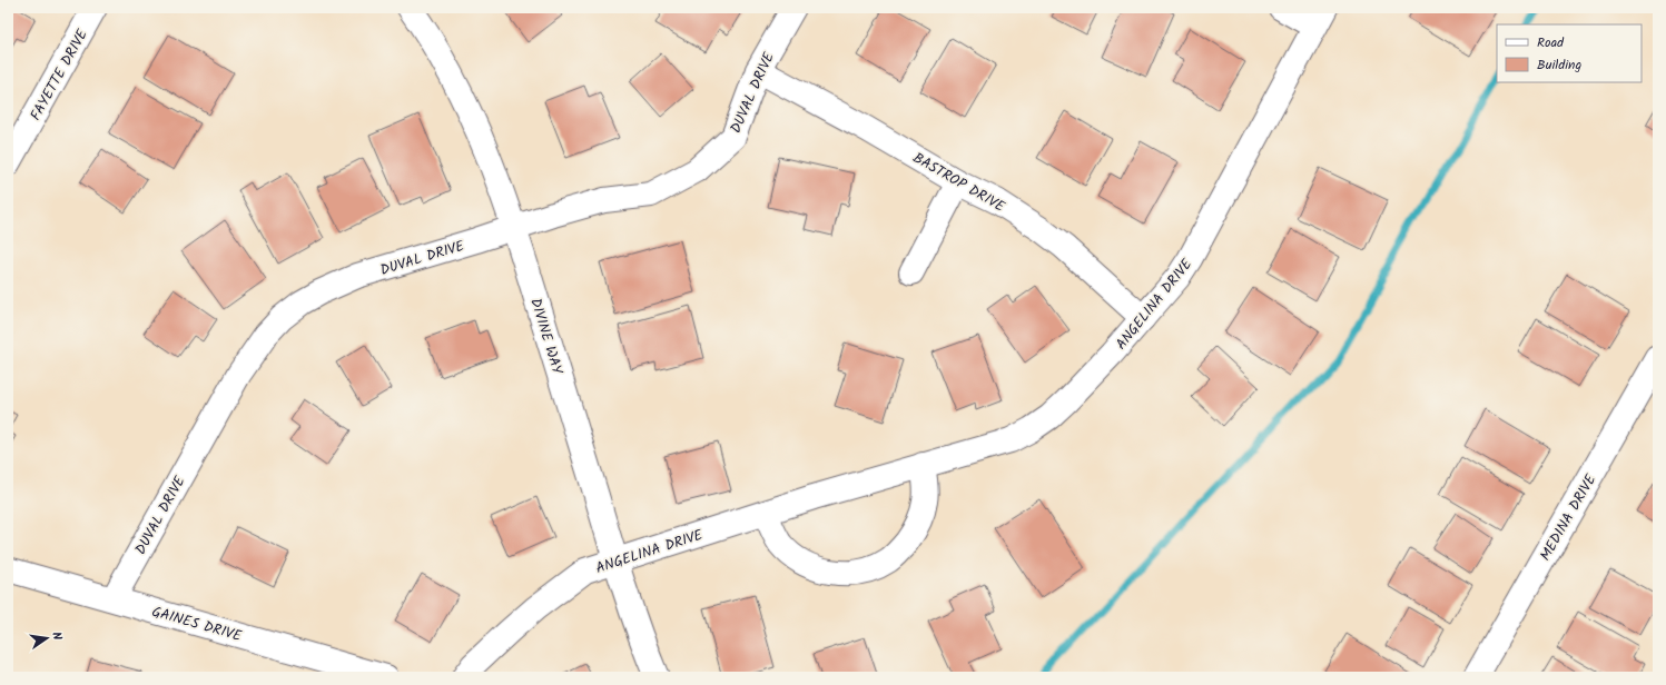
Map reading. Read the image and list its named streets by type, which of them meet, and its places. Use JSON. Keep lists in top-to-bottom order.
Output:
{
  "streets": {
    "street": [
      "FAYETTE DRIVE",
      "DUVAL DRIVE",
      "BASTROP DRIVE",
      "ANGELINA DRIVE",
      "DIVINE WAY",
      "MEDINA DRIVE",
      "GAINES DRIVE"
    ]
  },
  "crossings": [
    ["DUVAL DRIVE", "BASTROP DRIVE"],
    ["DUVAL DRIVE", "DIVINE WAY"],
    ["DUVAL DRIVE", "GAINES DRIVE"],
    ["BASTROP DRIVE", "ANGELINA DRIVE"],
    ["ANGELINA DRIVE", "DIVINE WAY"]
  ],
  "legend": ["Road", "Building"],
  "north": "right"
}
